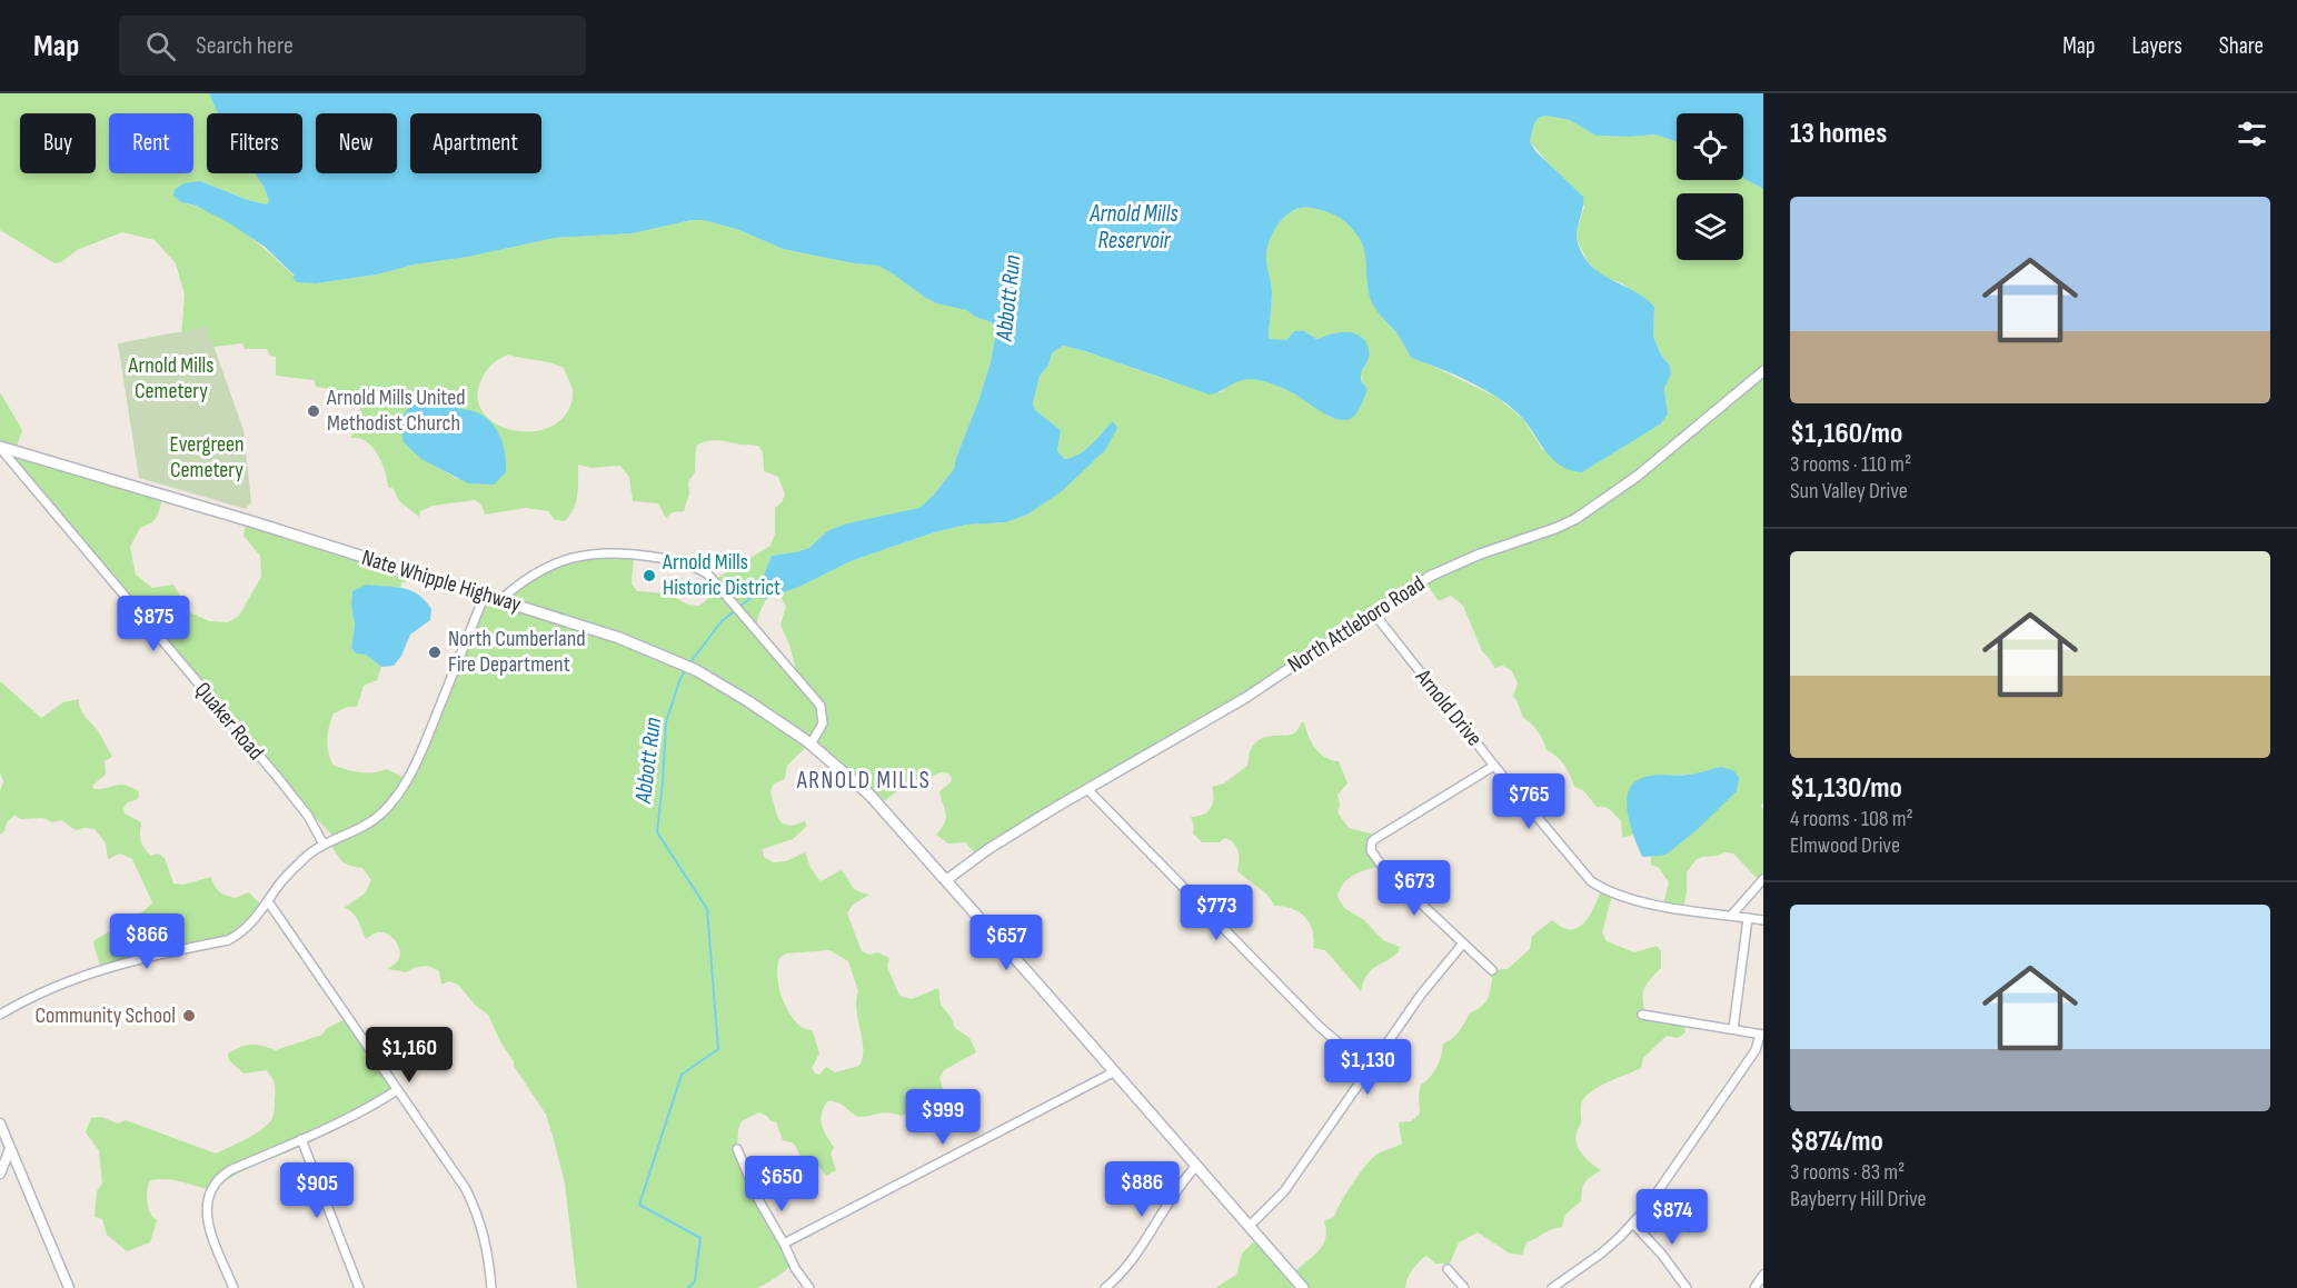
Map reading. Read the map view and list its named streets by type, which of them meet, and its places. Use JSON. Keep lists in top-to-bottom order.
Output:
{
  "streets": {
    "main road": ["Nate Whipple Highway"],
    "street": ["North Attleboro Road", "Arnold Drive", "Quaker Road"]
  },
  "crossings": [
    ["Nate Whipple Highway", "North Attleboro Road"],
    ["Nate Whipple Highway", "Quaker Road"],
    ["North Attleboro Road", "Arnold Drive"]
  ],
  "districts": ["ARNOLD MILLS"],
  "water": ["Arnold Mills Reservoir", "Abbott Run"],
  "parks": ["Arnold Mills Cemetery", "Evergreen Cemetery"],
  "places": [
    "Arnold Mills United Methodist Church",
    "Arnold Mills Historic District",
    "North Cumberland Fire Department",
    "Community School"
  ],
  "page": {
    "header": "Map",
    "search": "Search here",
    "nav": ["Map", "Layers", "Share"],
    "heading": "13 homes",
    "chip": [
      "Buy",
      "Rent",
      "Filters",
      "New",
      "Apartment"
    ],
    "list": [
      {
        "name": "$1,160/mo",
        "note": "3 rooms · 110 m² · Sun Valley Drive"
      },
      {
        "name": "$1,130/mo",
        "note": "4 rooms · 108 m² · Elmwood Drive"
      },
      {
        "name": "$874/mo",
        "note": "3 rooms · 83 m² · Bayberry Hill Drive"
      }
    ],
    "price": [
      "$875",
      "$765",
      "$673",
      "$773",
      "$866",
      "$657",
      "$1,160",
      "$1,130",
      "$999",
      "$650",
      "$886",
      "$905",
      "$874"
    ]
  }
}
